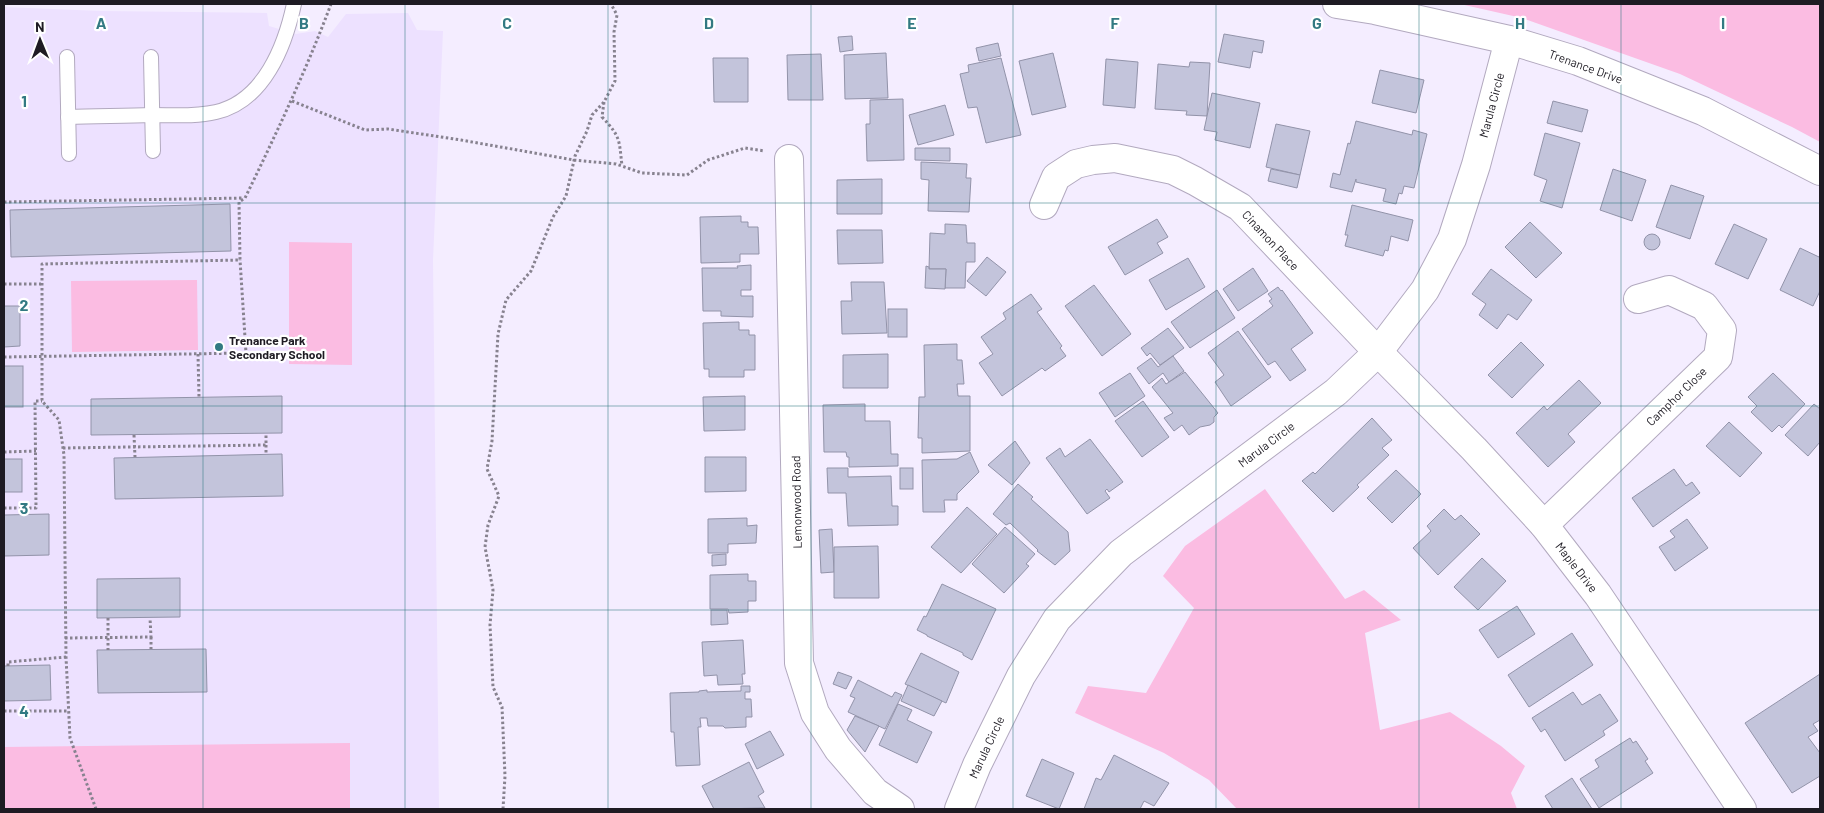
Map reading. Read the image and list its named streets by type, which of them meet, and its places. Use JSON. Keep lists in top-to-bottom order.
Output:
{
  "streets": {
    "street": [
      "Trenance Drive",
      "Marula Circle",
      "Cinamon Place",
      "Camphor Close",
      "Lemonwood Road",
      "Maple Drive"
    ]
  },
  "crossings": [
    ["Trenance Drive", "Marula Circle"],
    ["Marula Circle", "Cinamon Place"],
    ["Marula Circle", "Maple Drive"],
    ["Cinamon Place", "Maple Drive"],
    ["Camphor Close", "Maple Drive"]
  ],
  "places": ["Trenance Park Secondary School"],
  "north": "top",
  "grid": {
    "columns": [
      "A",
      "B",
      "C",
      "D",
      "E",
      "F",
      "G",
      "H",
      "I"
    ],
    "rows": [
      "1",
      "2",
      "3",
      "4"
    ]
  }
}
